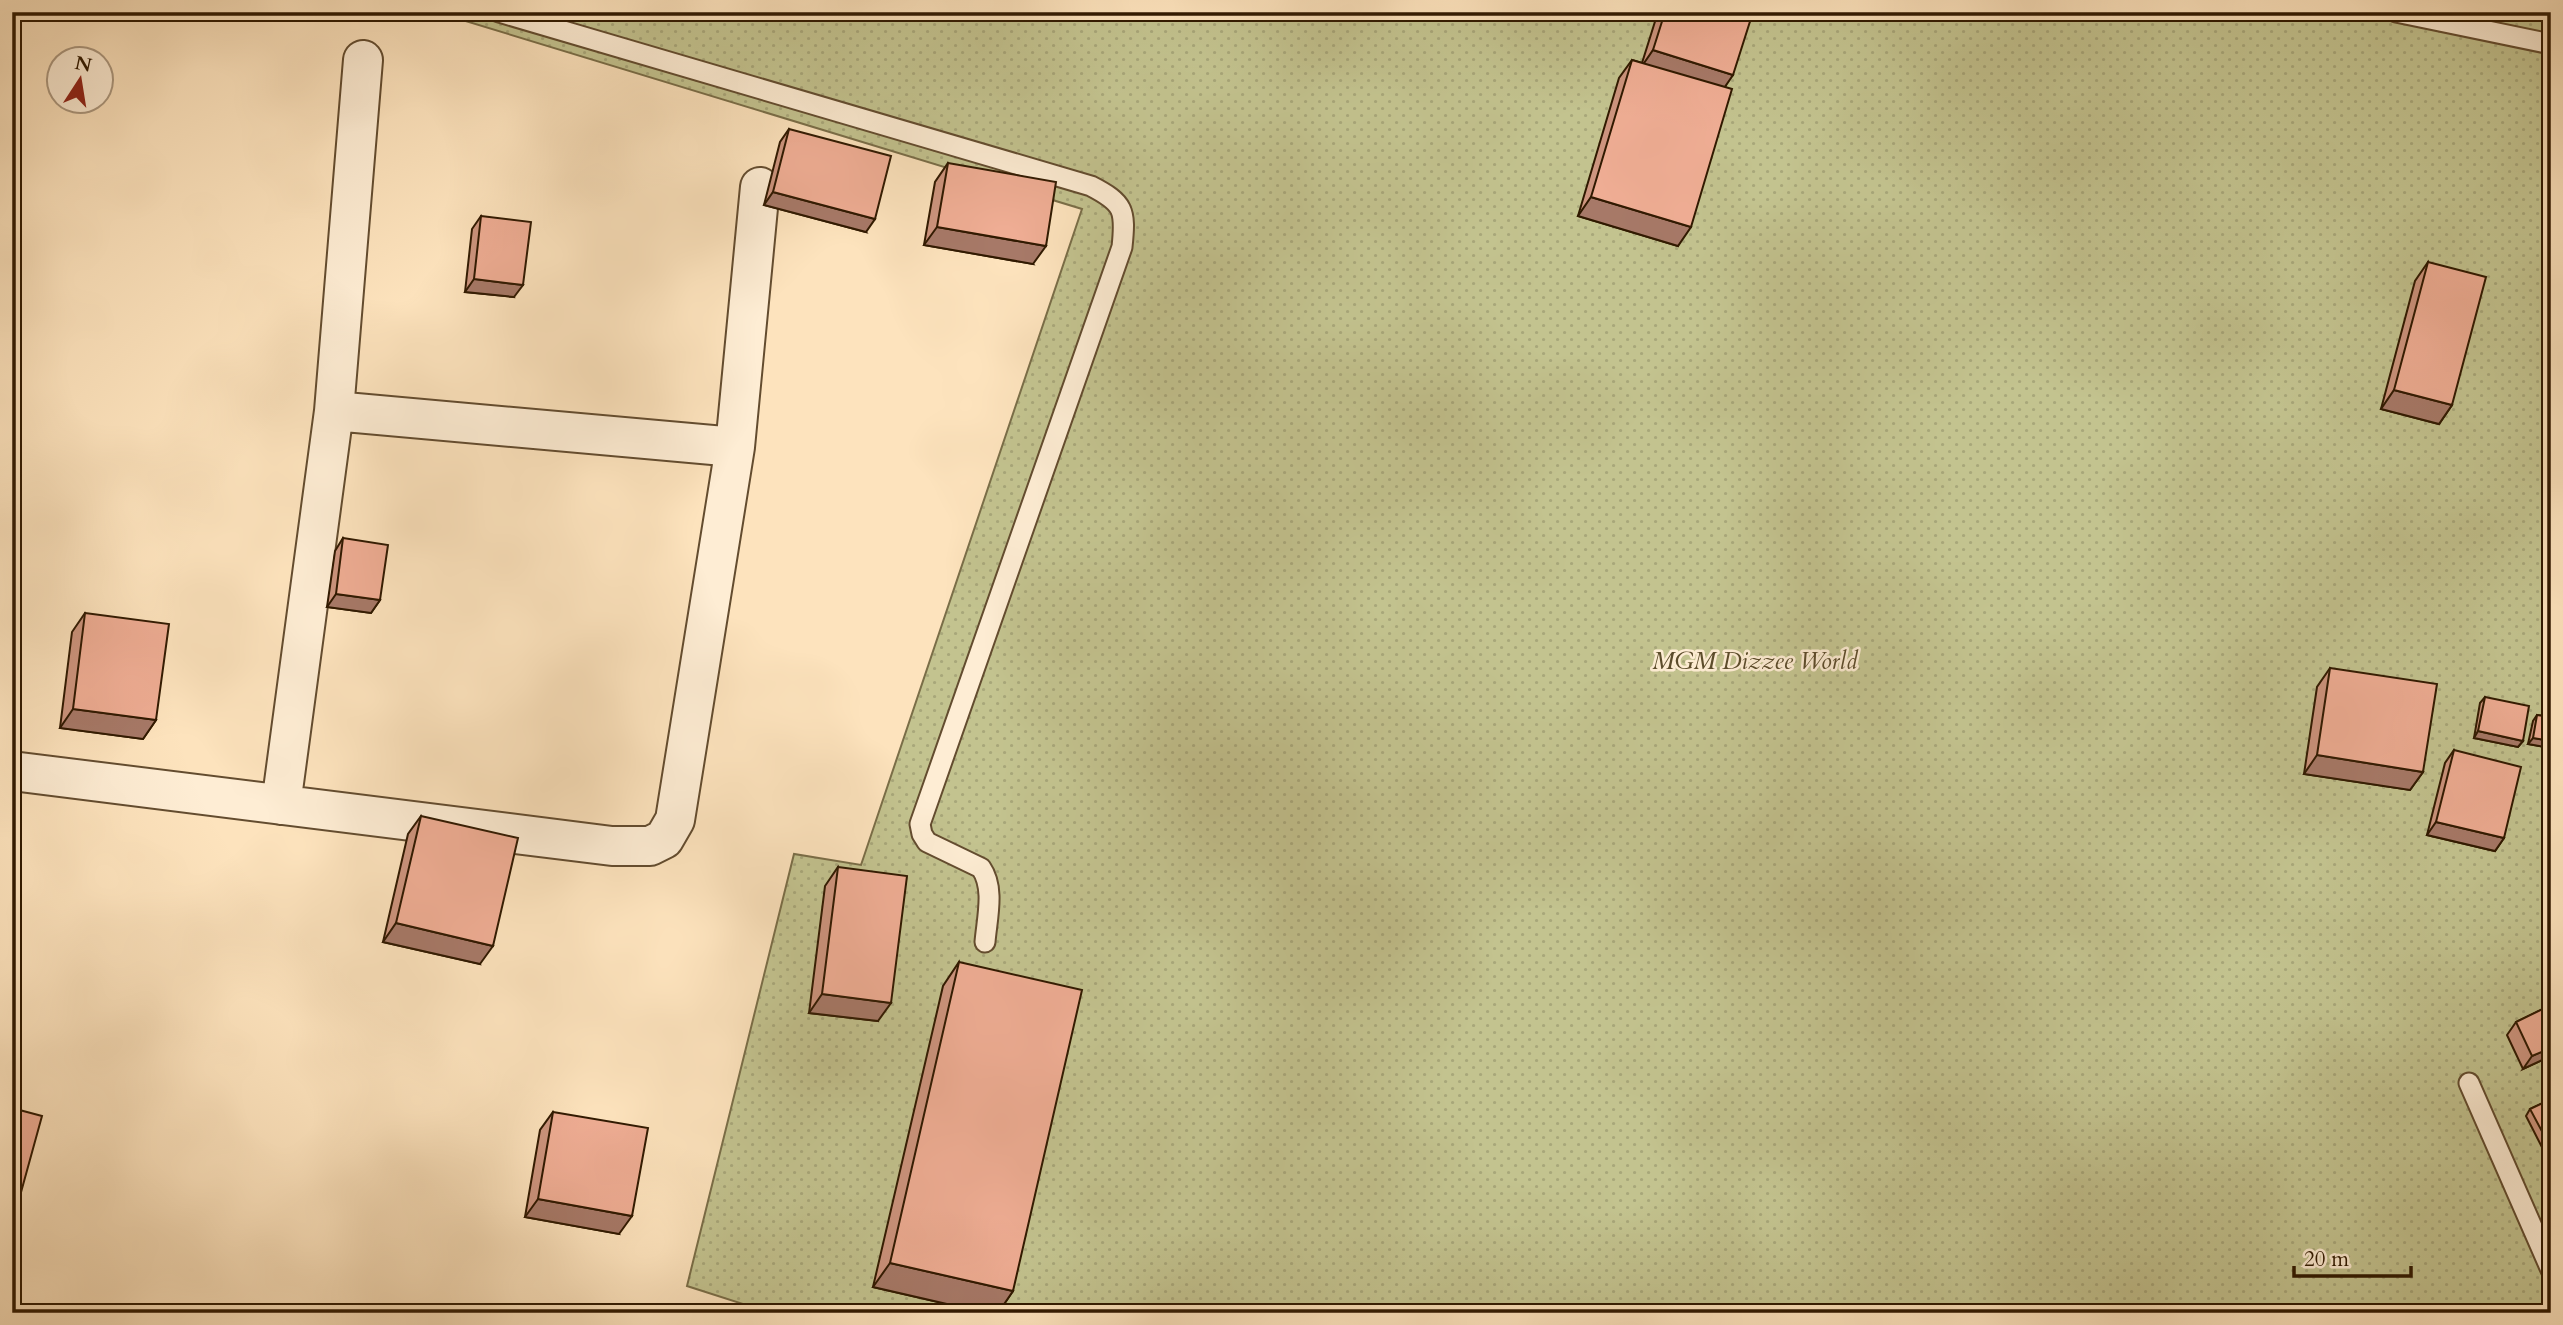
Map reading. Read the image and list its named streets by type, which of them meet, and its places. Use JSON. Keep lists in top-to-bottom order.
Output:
{
  "parks": ["MGM Dizzee World"],
  "scale_bar": "20 m",
  "north": "top"
}
